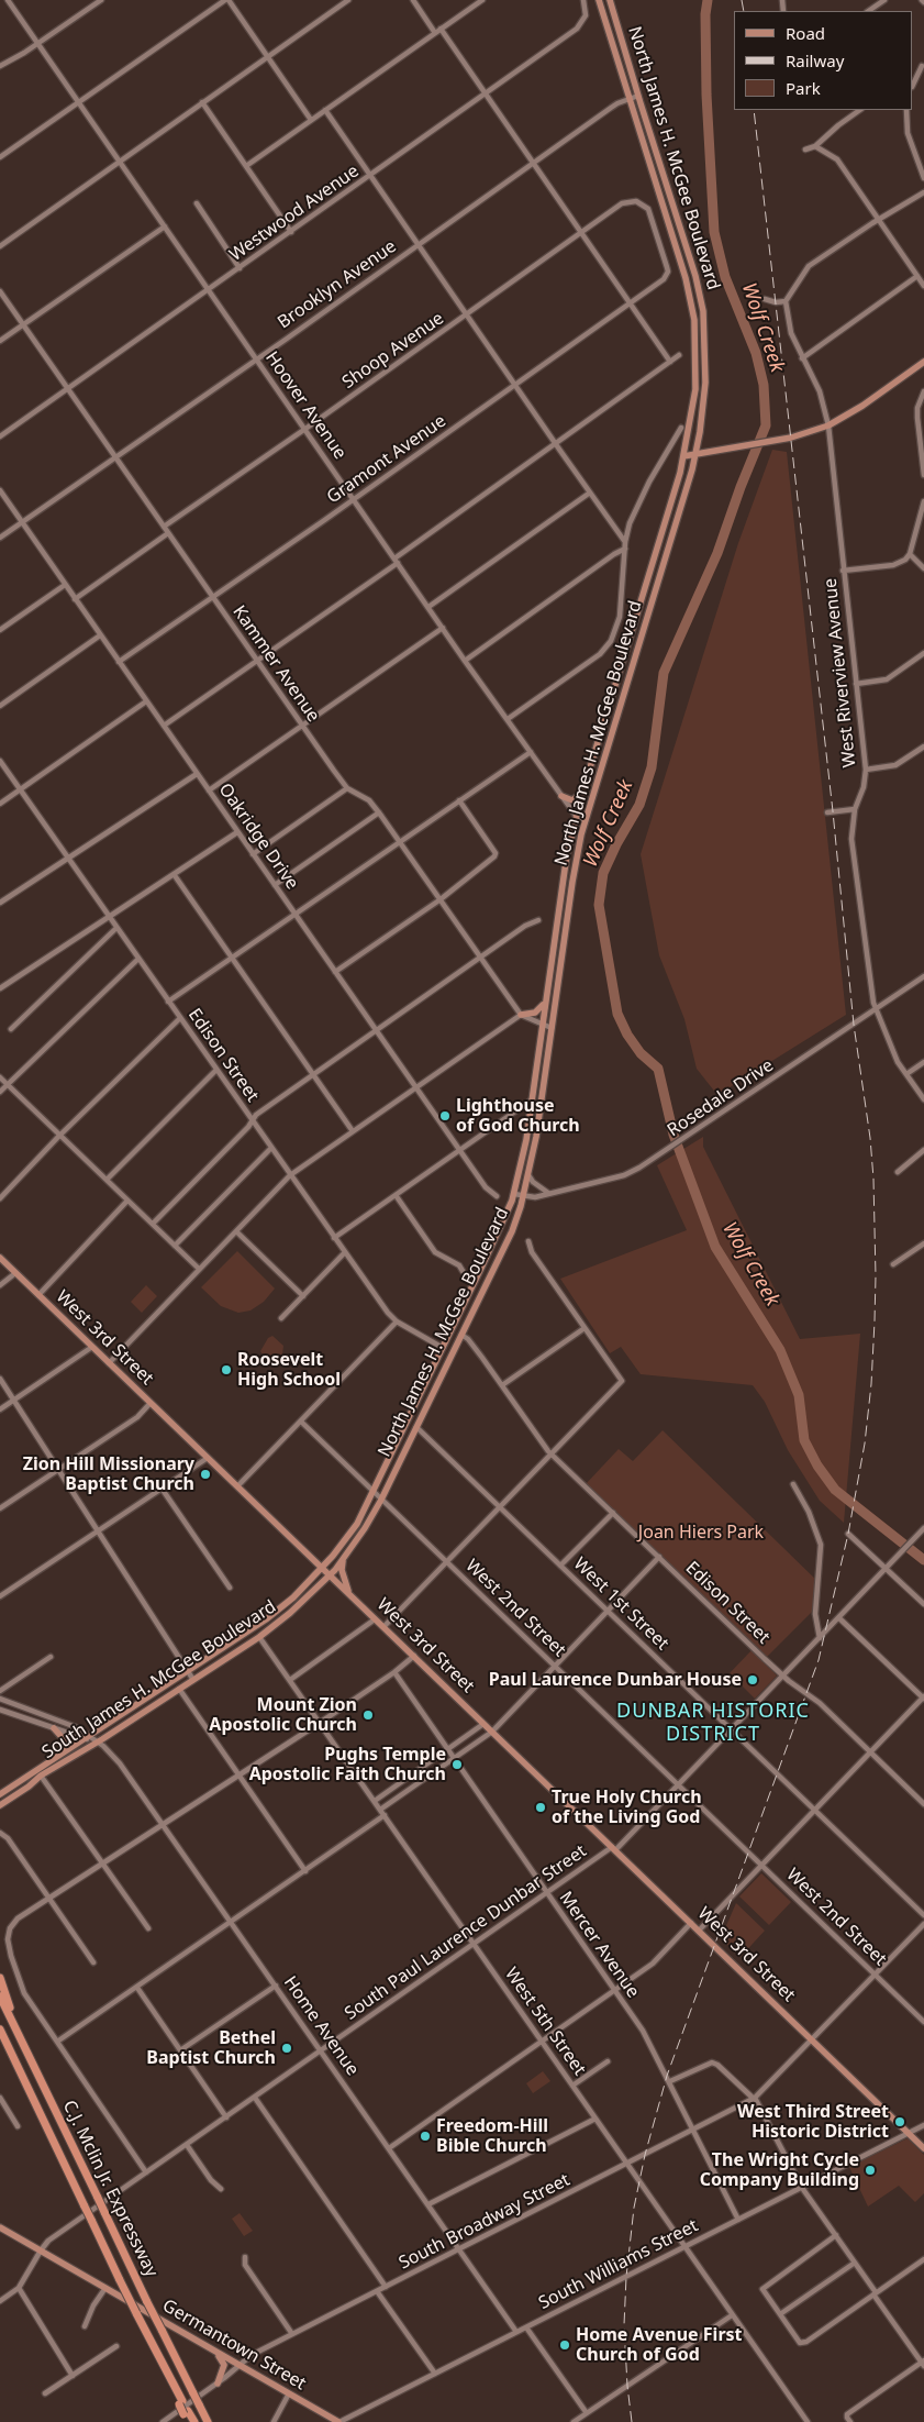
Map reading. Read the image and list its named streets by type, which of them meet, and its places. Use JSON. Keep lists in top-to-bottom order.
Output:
{
  "streets": {
    "highway": ["C.J. Mclin Jr. Expressway"],
    "main road": [
      "North James H. McGee Boulevard",
      "West 3rd Street",
      "South James H. McGee Boulevard",
      "Germantown Street"
    ],
    "street": [
      "Westwood Avenue",
      "Brooklyn Avenue",
      "Shoop Avenue",
      "Hoover Avenue",
      "Gramont Avenue",
      "Kammer Avenue",
      "West Riverview Avenue",
      "Oakridge Drive",
      "Edison Street",
      "Rosedale Drive",
      "West 1st Street",
      "West 2nd Street",
      "South Paul Laurence Dunbar Street",
      "Mercer Avenue",
      "West 5th Street",
      "Home Avenue",
      "South Broadway Street",
      "South Williams Street"
    ]
  },
  "crossings": [
    ["North James H. McGee Boulevard", "Brooklyn Avenue"],
    ["North James H. McGee Boulevard", "Hoover Avenue"],
    ["North James H. McGee Boulevard", "Kammer Avenue"],
    ["North James H. McGee Boulevard", "Edison Street"],
    ["North James H. McGee Boulevard", "Rosedale Drive"],
    ["North James H. McGee Boulevard", "West 3rd Street"],
    ["North James H. McGee Boulevard", "West 1st Street"],
    ["North James H. McGee Boulevard", "West 2nd Street"],
    ["North James H. McGee Boulevard", "South James H. McGee Boulevard"],
    ["Westwood Avenue", "Hoover Avenue"],
    ["Westwood Avenue", "Kammer Avenue"],
    ["Brooklyn Avenue", "Hoover Avenue"],
    ["Brooklyn Avenue", "Kammer Avenue"],
    ["Brooklyn Avenue", "Oakridge Drive"],
    ["Shoop Avenue", "Hoover Avenue"],
    ["Shoop Avenue", "Gramont Avenue"],
    ["Shoop Avenue", "Kammer Avenue"],
    ["Hoover Avenue", "Gramont Avenue"],
    ["Gramont Avenue", "Kammer Avenue"],
    ["Gramont Avenue", "Oakridge Drive"],
    ["West Riverview Avenue", "Rosedale Drive"],
    ["Edison Street", "South Paul Laurence Dunbar Street"],
    ["West 3rd Street", "South James H. McGee Boulevard"],
    ["West 3rd Street", "South Paul Laurence Dunbar Street"],
    ["West 3rd Street", "South Broadway Street"],
    ["West 3rd Street", "South Williams Street"],
    ["West 1st Street", "South Paul Laurence Dunbar Street"],
    ["West 2nd Street", "South Paul Laurence Dunbar Street"],
    ["West 2nd Street", "South Broadway Street"],
    ["South James H. McGee Boulevard", "West 5th Street"],
    ["South James H. McGee Boulevard", "Home Avenue"],
    ["South Paul Laurence Dunbar Street", "Mercer Avenue"],
    ["South Paul Laurence Dunbar Street", "West 5th Street"],
    ["South Paul Laurence Dunbar Street", "Home Avenue"],
    ["South Paul Laurence Dunbar Street", "Germantown Street"],
    ["Mercer Avenue", "South Broadway Street"],
    ["Mercer Avenue", "South Williams Street"],
    ["West 5th Street", "South Broadway Street"],
    ["West 5th Street", "South Williams Street"],
    ["Home Avenue", "South Broadway Street"],
    ["Home Avenue", "South Williams Street"],
    ["South Broadway Street", "Germantown Street"],
    ["South Williams Street", "Germantown Street"]
  ],
  "districts": ["DUNBAR HISTORIC DISTRICT"],
  "water": ["Wolf Creek"],
  "parks": ["Joan Hiers Park"],
  "places": [
    "Lighthouse of God Church",
    "Roosevelt High School",
    "Zion Hill Missionary Baptist Church",
    "Paul Laurence Dunbar House",
    "Mount Zion Apostolic Church",
    "Pughs Temple Apostolic Faith Church",
    "True Holy Church of the Living God",
    "Bethel Baptist Church",
    "West Third Street Historic District",
    "Freedom-Hill Bible Church",
    "The Wright Cycle Company Building",
    "Home Avenue First Church of God"
  ],
  "legend": ["Road", "Railway", "Park"]
}
